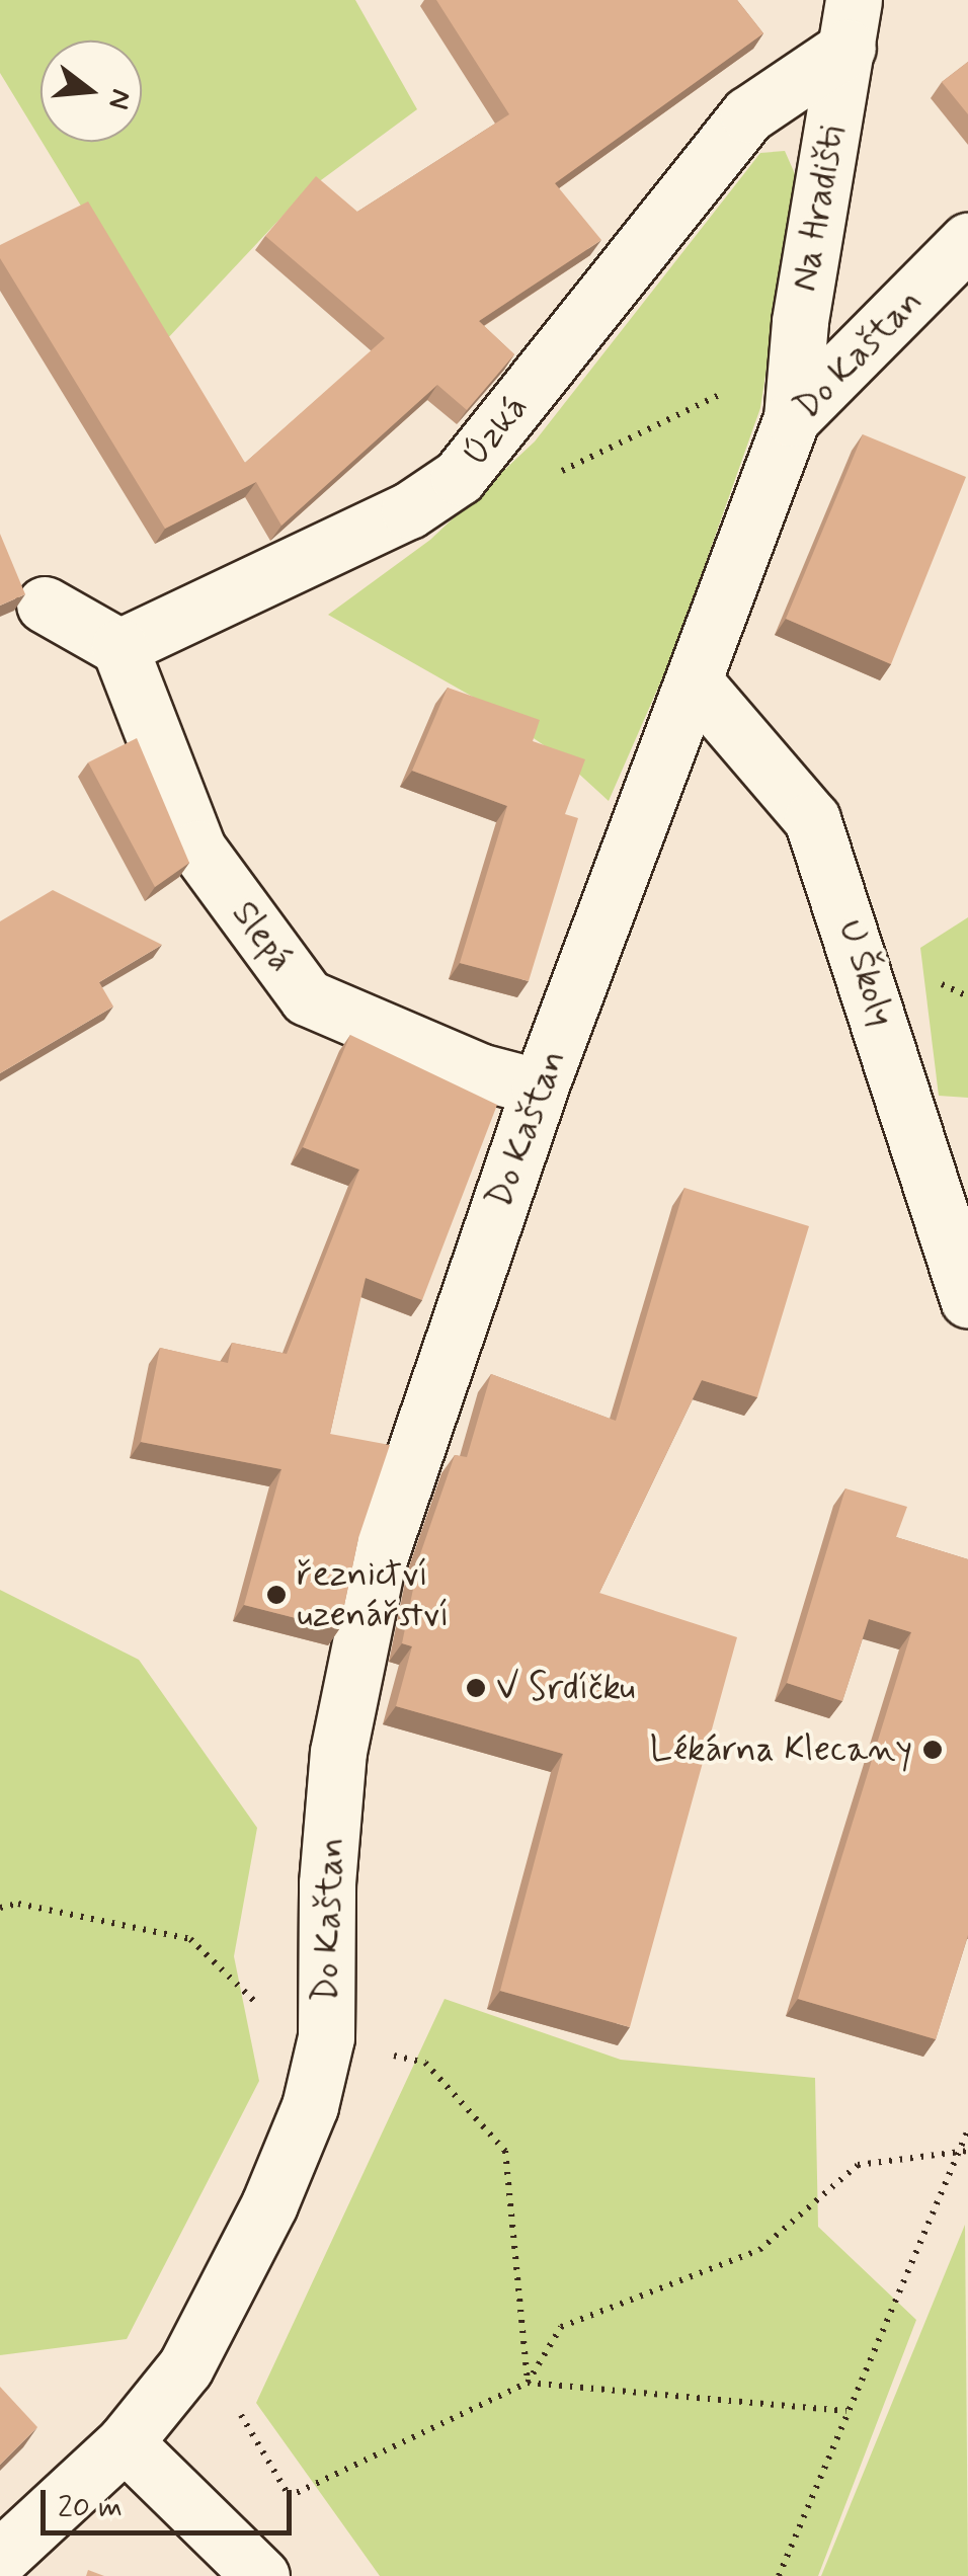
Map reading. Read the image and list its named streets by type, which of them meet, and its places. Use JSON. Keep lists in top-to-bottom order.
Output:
{
  "streets": {
    "street": [
      "Na Hradišti",
      "Do Kaštan",
      "Úzká",
      "Slepá",
      "U Školy"
    ]
  },
  "crossings": [
    ["Na Hradišti", "Do Kaštan"],
    ["Na Hradišti", "Úzká"],
    ["Do Kaštan", "Slepá"],
    ["Do Kaštan", "U Školy"],
    ["Úzká", "Slepá"]
  ],
  "places": ["řeznictví uzenářství", "V Srdíčku", "Lékárna Klecany"],
  "scale_bar": "20 m",
  "north": "right"
}
